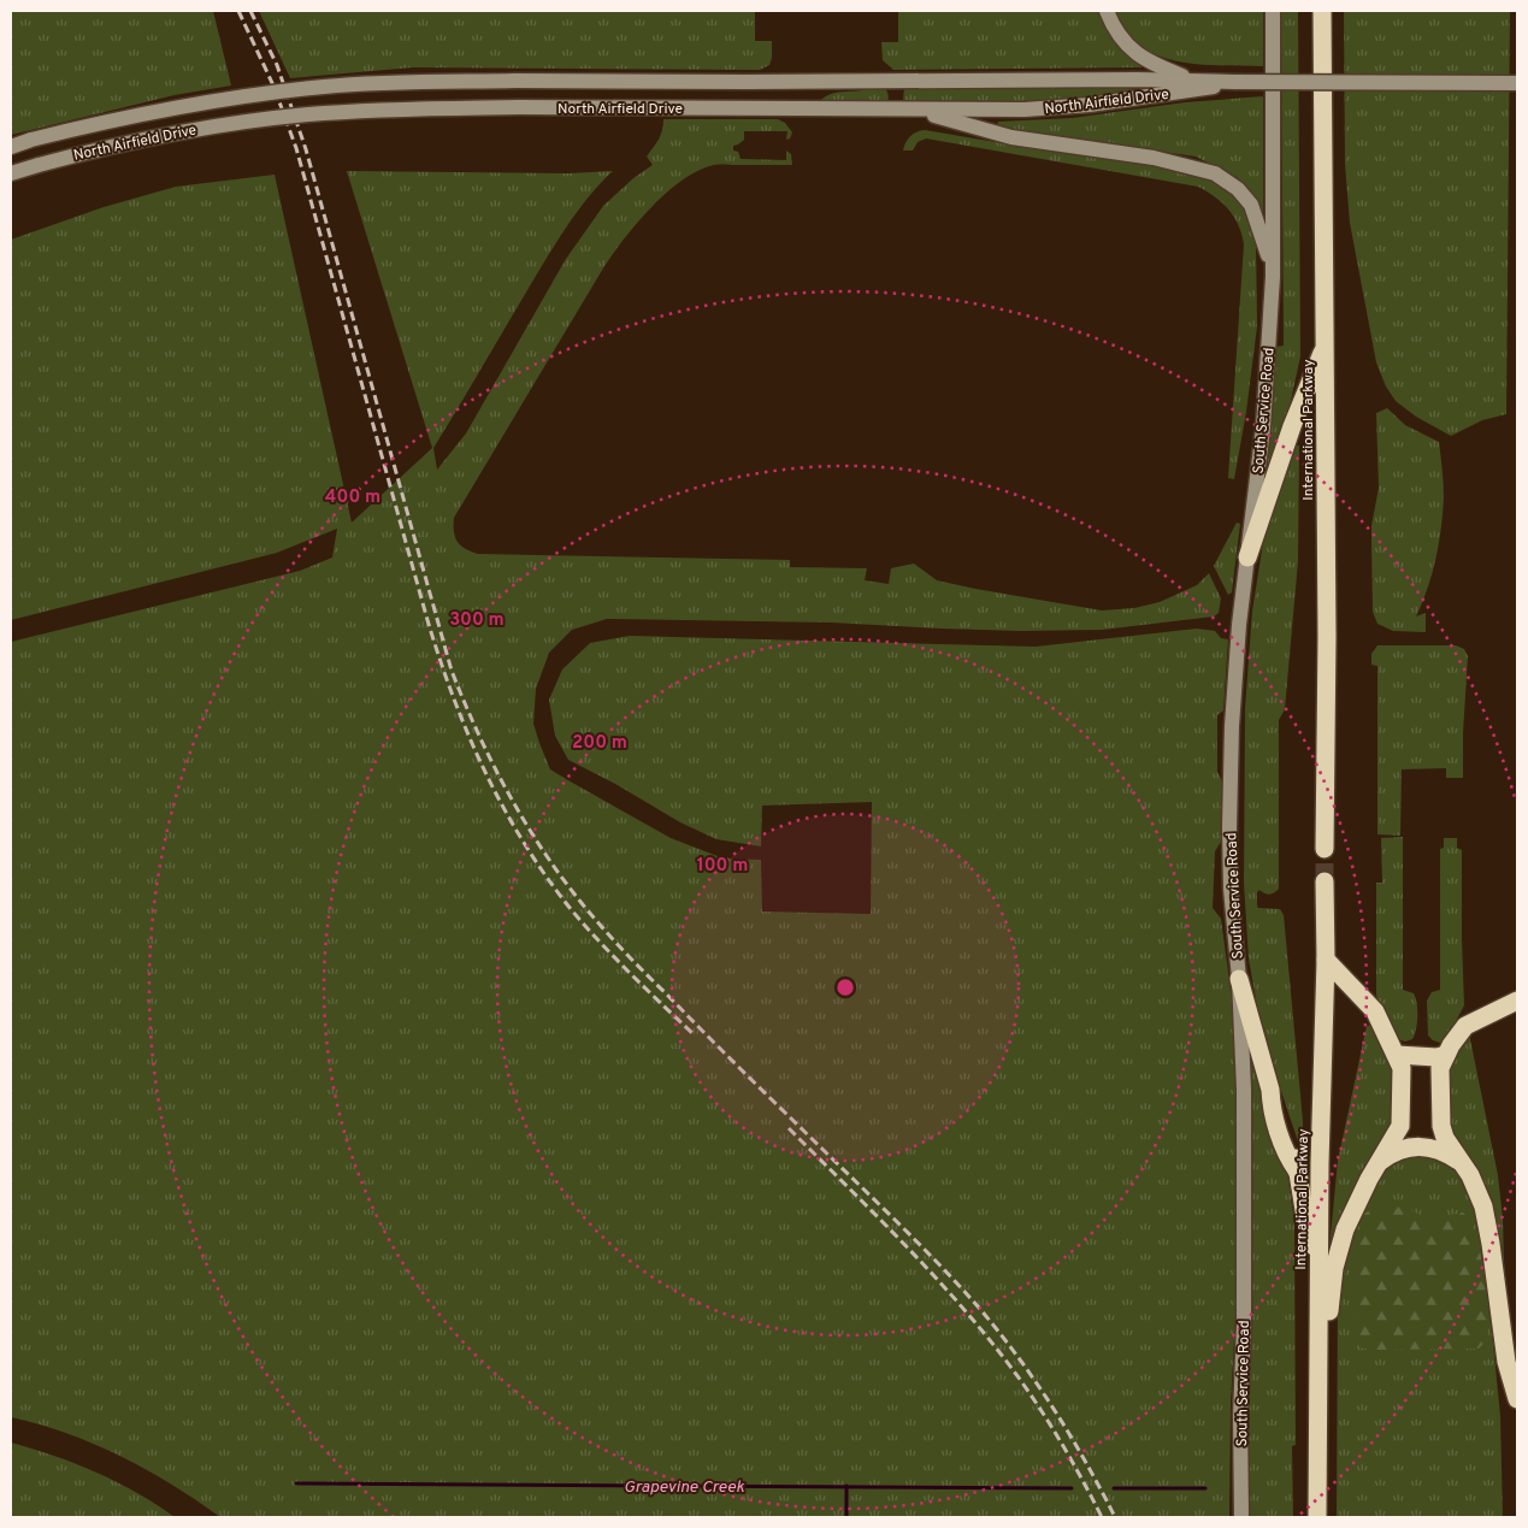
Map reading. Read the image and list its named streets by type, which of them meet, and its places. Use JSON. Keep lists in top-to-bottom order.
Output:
{
  "streets": {
    "highway": ["International Parkway"],
    "main road": ["North Airfield Drive", "South Service Road"]
  },
  "water": ["Grapevine Creek"],
  "rings": [
    "400 m",
    "300 m",
    "200 m",
    "100 m"
  ]
}
